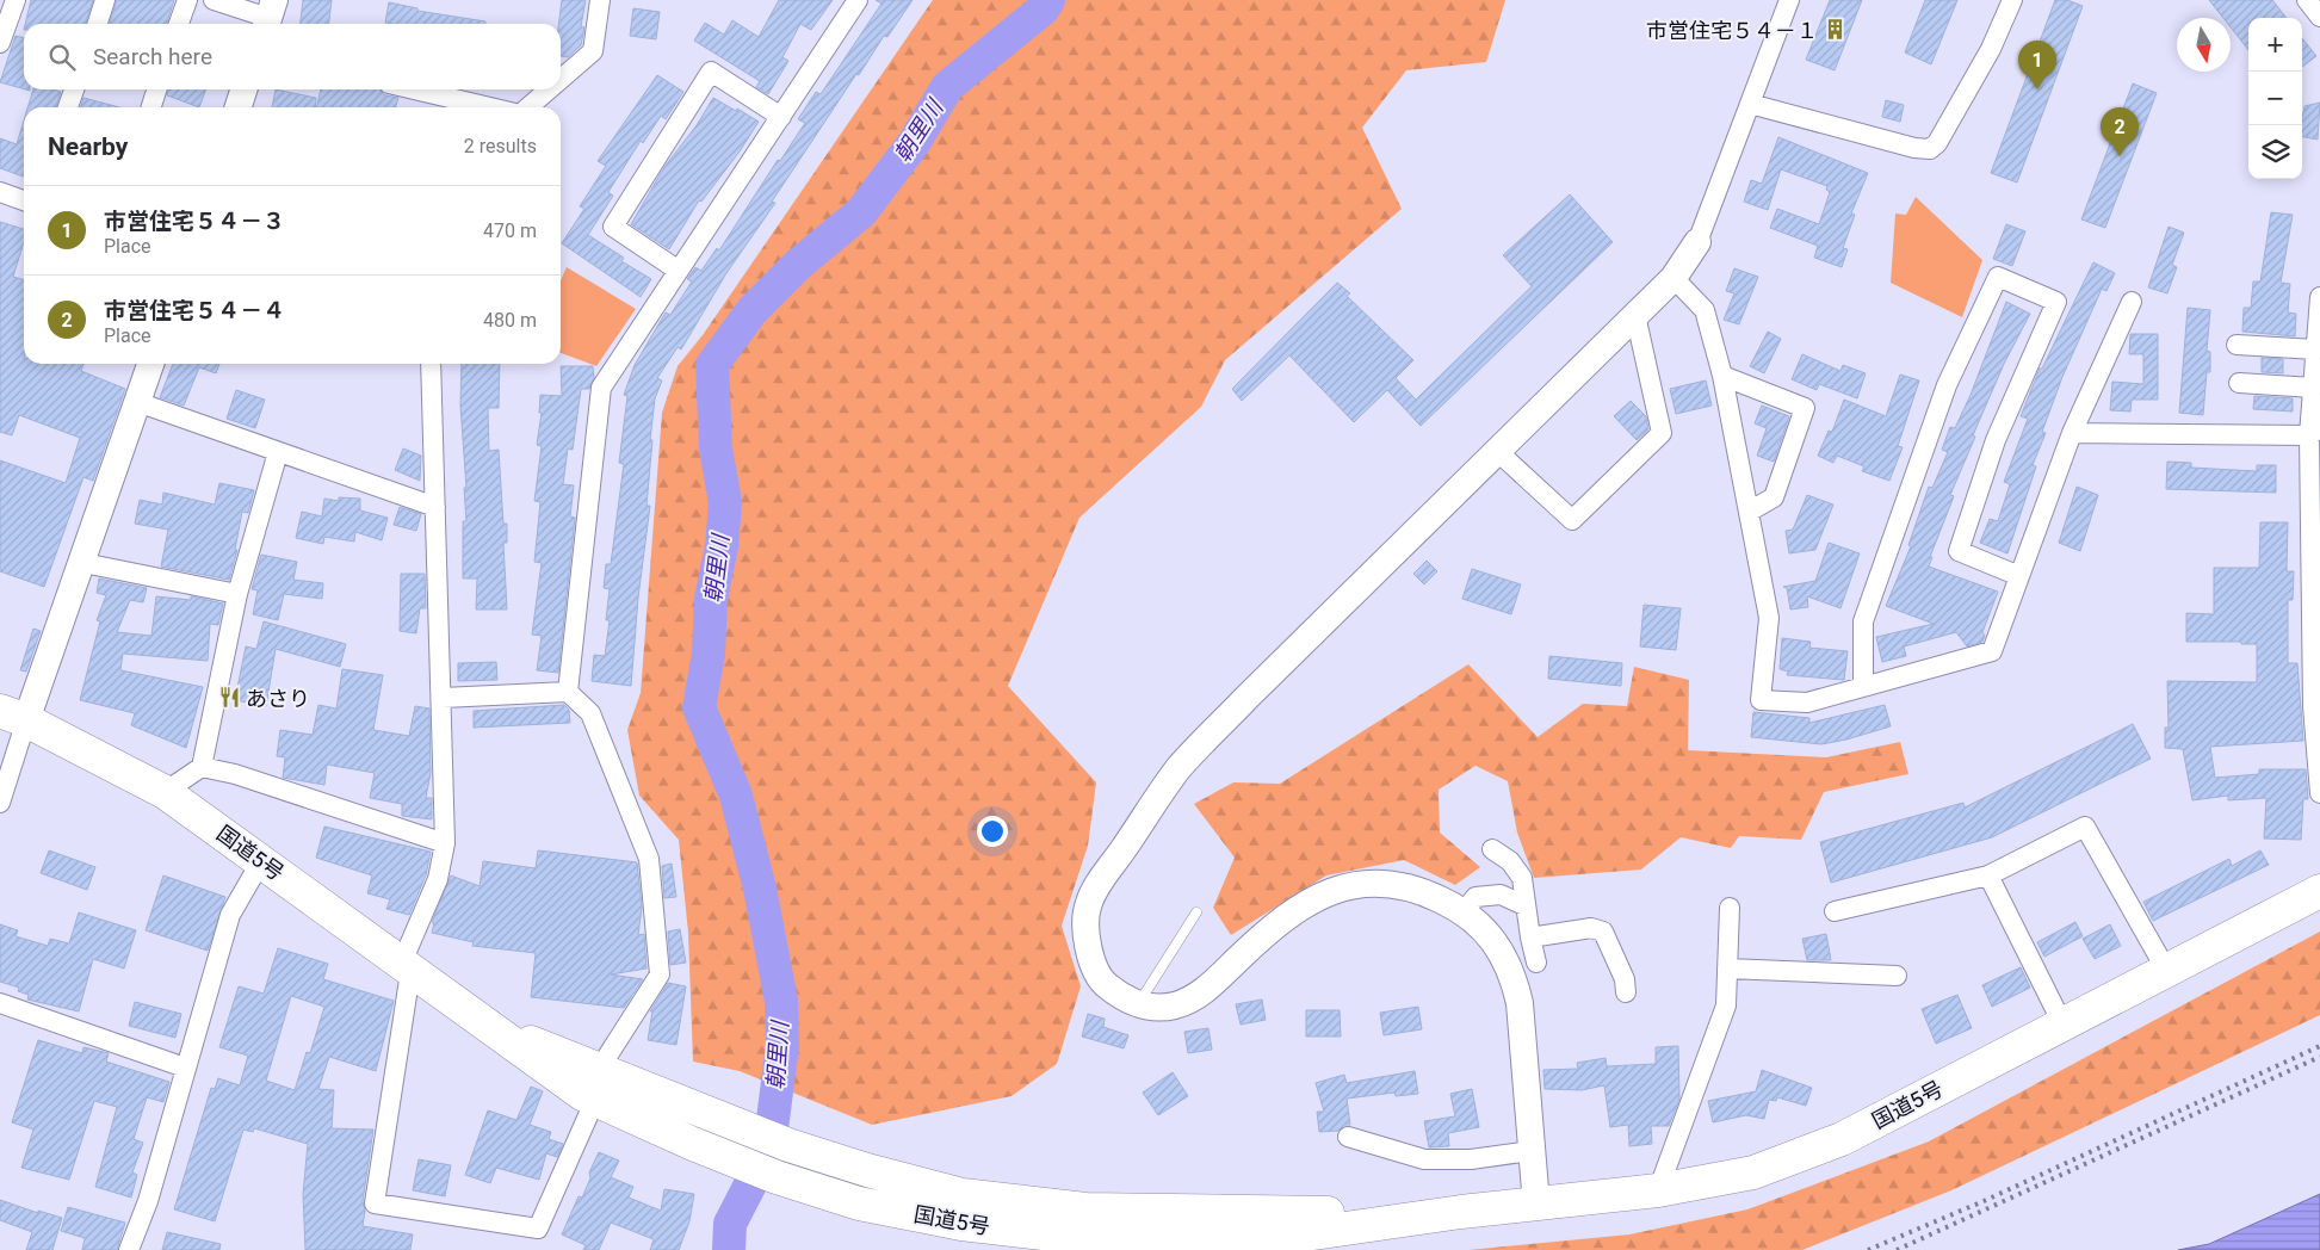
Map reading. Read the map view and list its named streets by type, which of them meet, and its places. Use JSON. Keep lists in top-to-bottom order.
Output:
{
  "streets": {
    "highway": ["国道5号"]
  },
  "water": ["朝里川"],
  "places": {
    "building": ["市営住宅５４－１"],
    "restaurant": ["あさり"]
  },
  "north": "bottom",
  "page": {
    "map_buttons": ["+", "−"],
    "search": "Search here",
    "pins": ["1", "2"],
    "heading": ["Nearby", "2 results"],
    "list": [
      {
        "mark": "1",
        "name": "市営住宅５４－３",
        "note": "Place",
        "value": "470 m"
      },
      {
        "mark": "2",
        "name": "市営住宅５４－４",
        "note": "Place",
        "value": "480 m"
      }
    ]
  }
}
